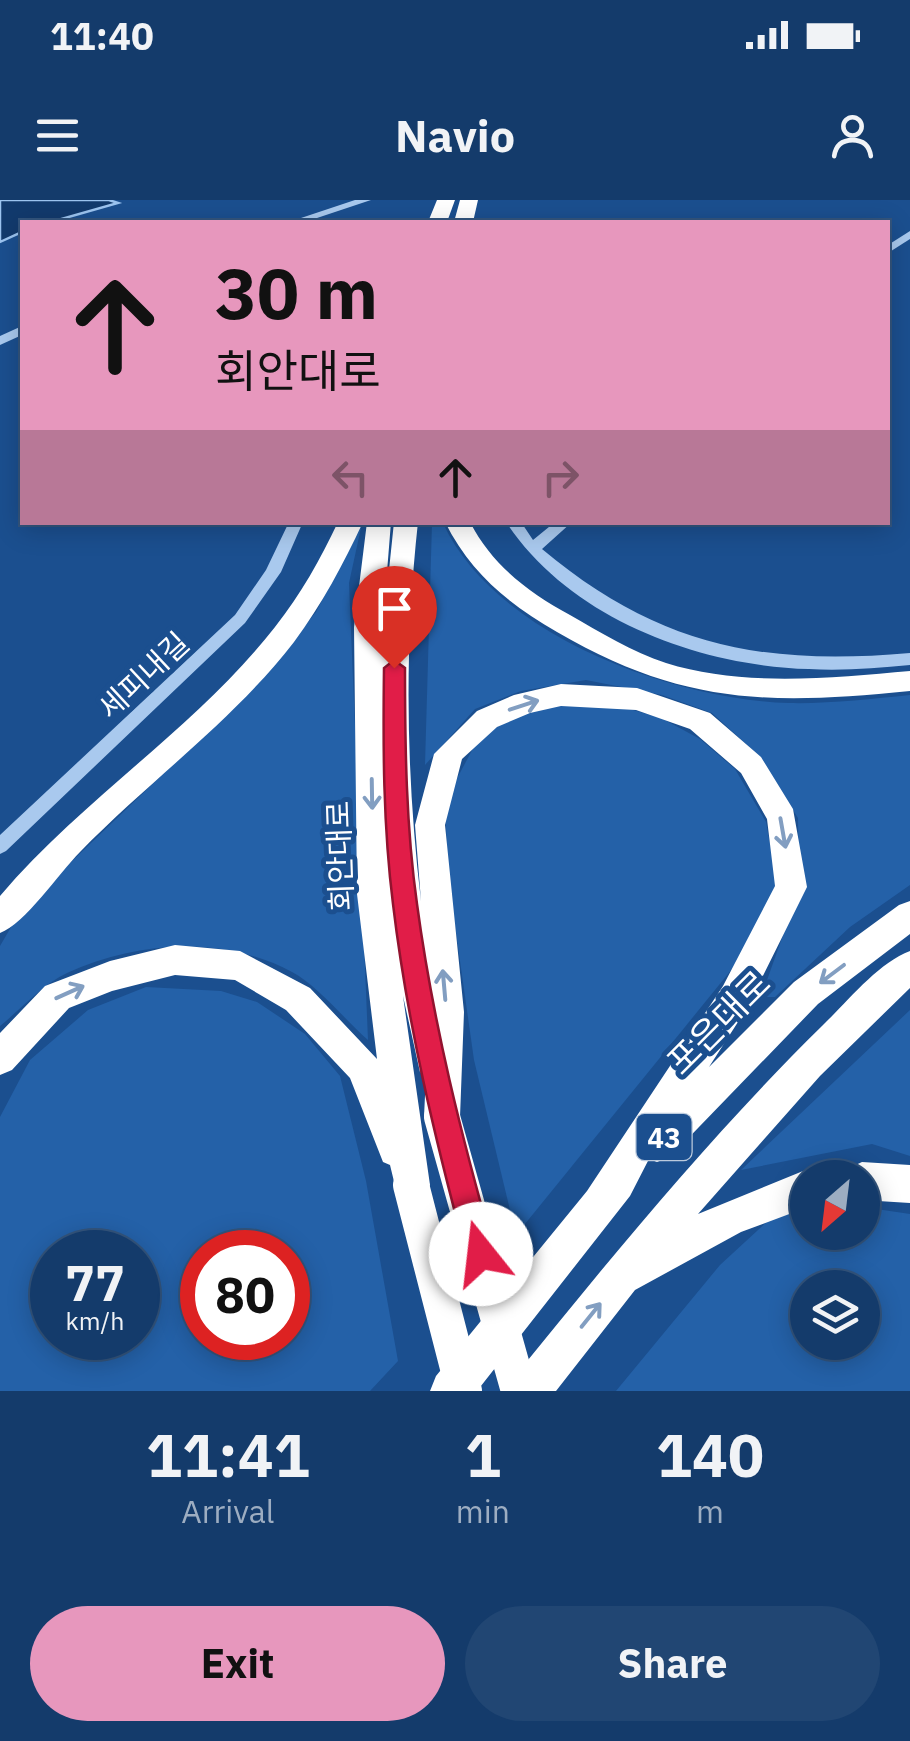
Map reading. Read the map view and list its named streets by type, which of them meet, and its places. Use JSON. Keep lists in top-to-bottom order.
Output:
{
  "streets": {
    "highway": ["회안대로", "포은대로", "43"],
    "street": ["세피내길"]
  },
  "north": "bottom left",
  "page": {
    "status": "11:40",
    "header": "Navio",
    "turn": ["30 m", "회안대로"],
    "speed": "77 km/h",
    "limit": "80",
    "eta": [
      "11:41",
      "Arrival",
      "1",
      "min",
      "140",
      "m"
    ],
    "buttons": ["Exit", "Share"]
  }
}
